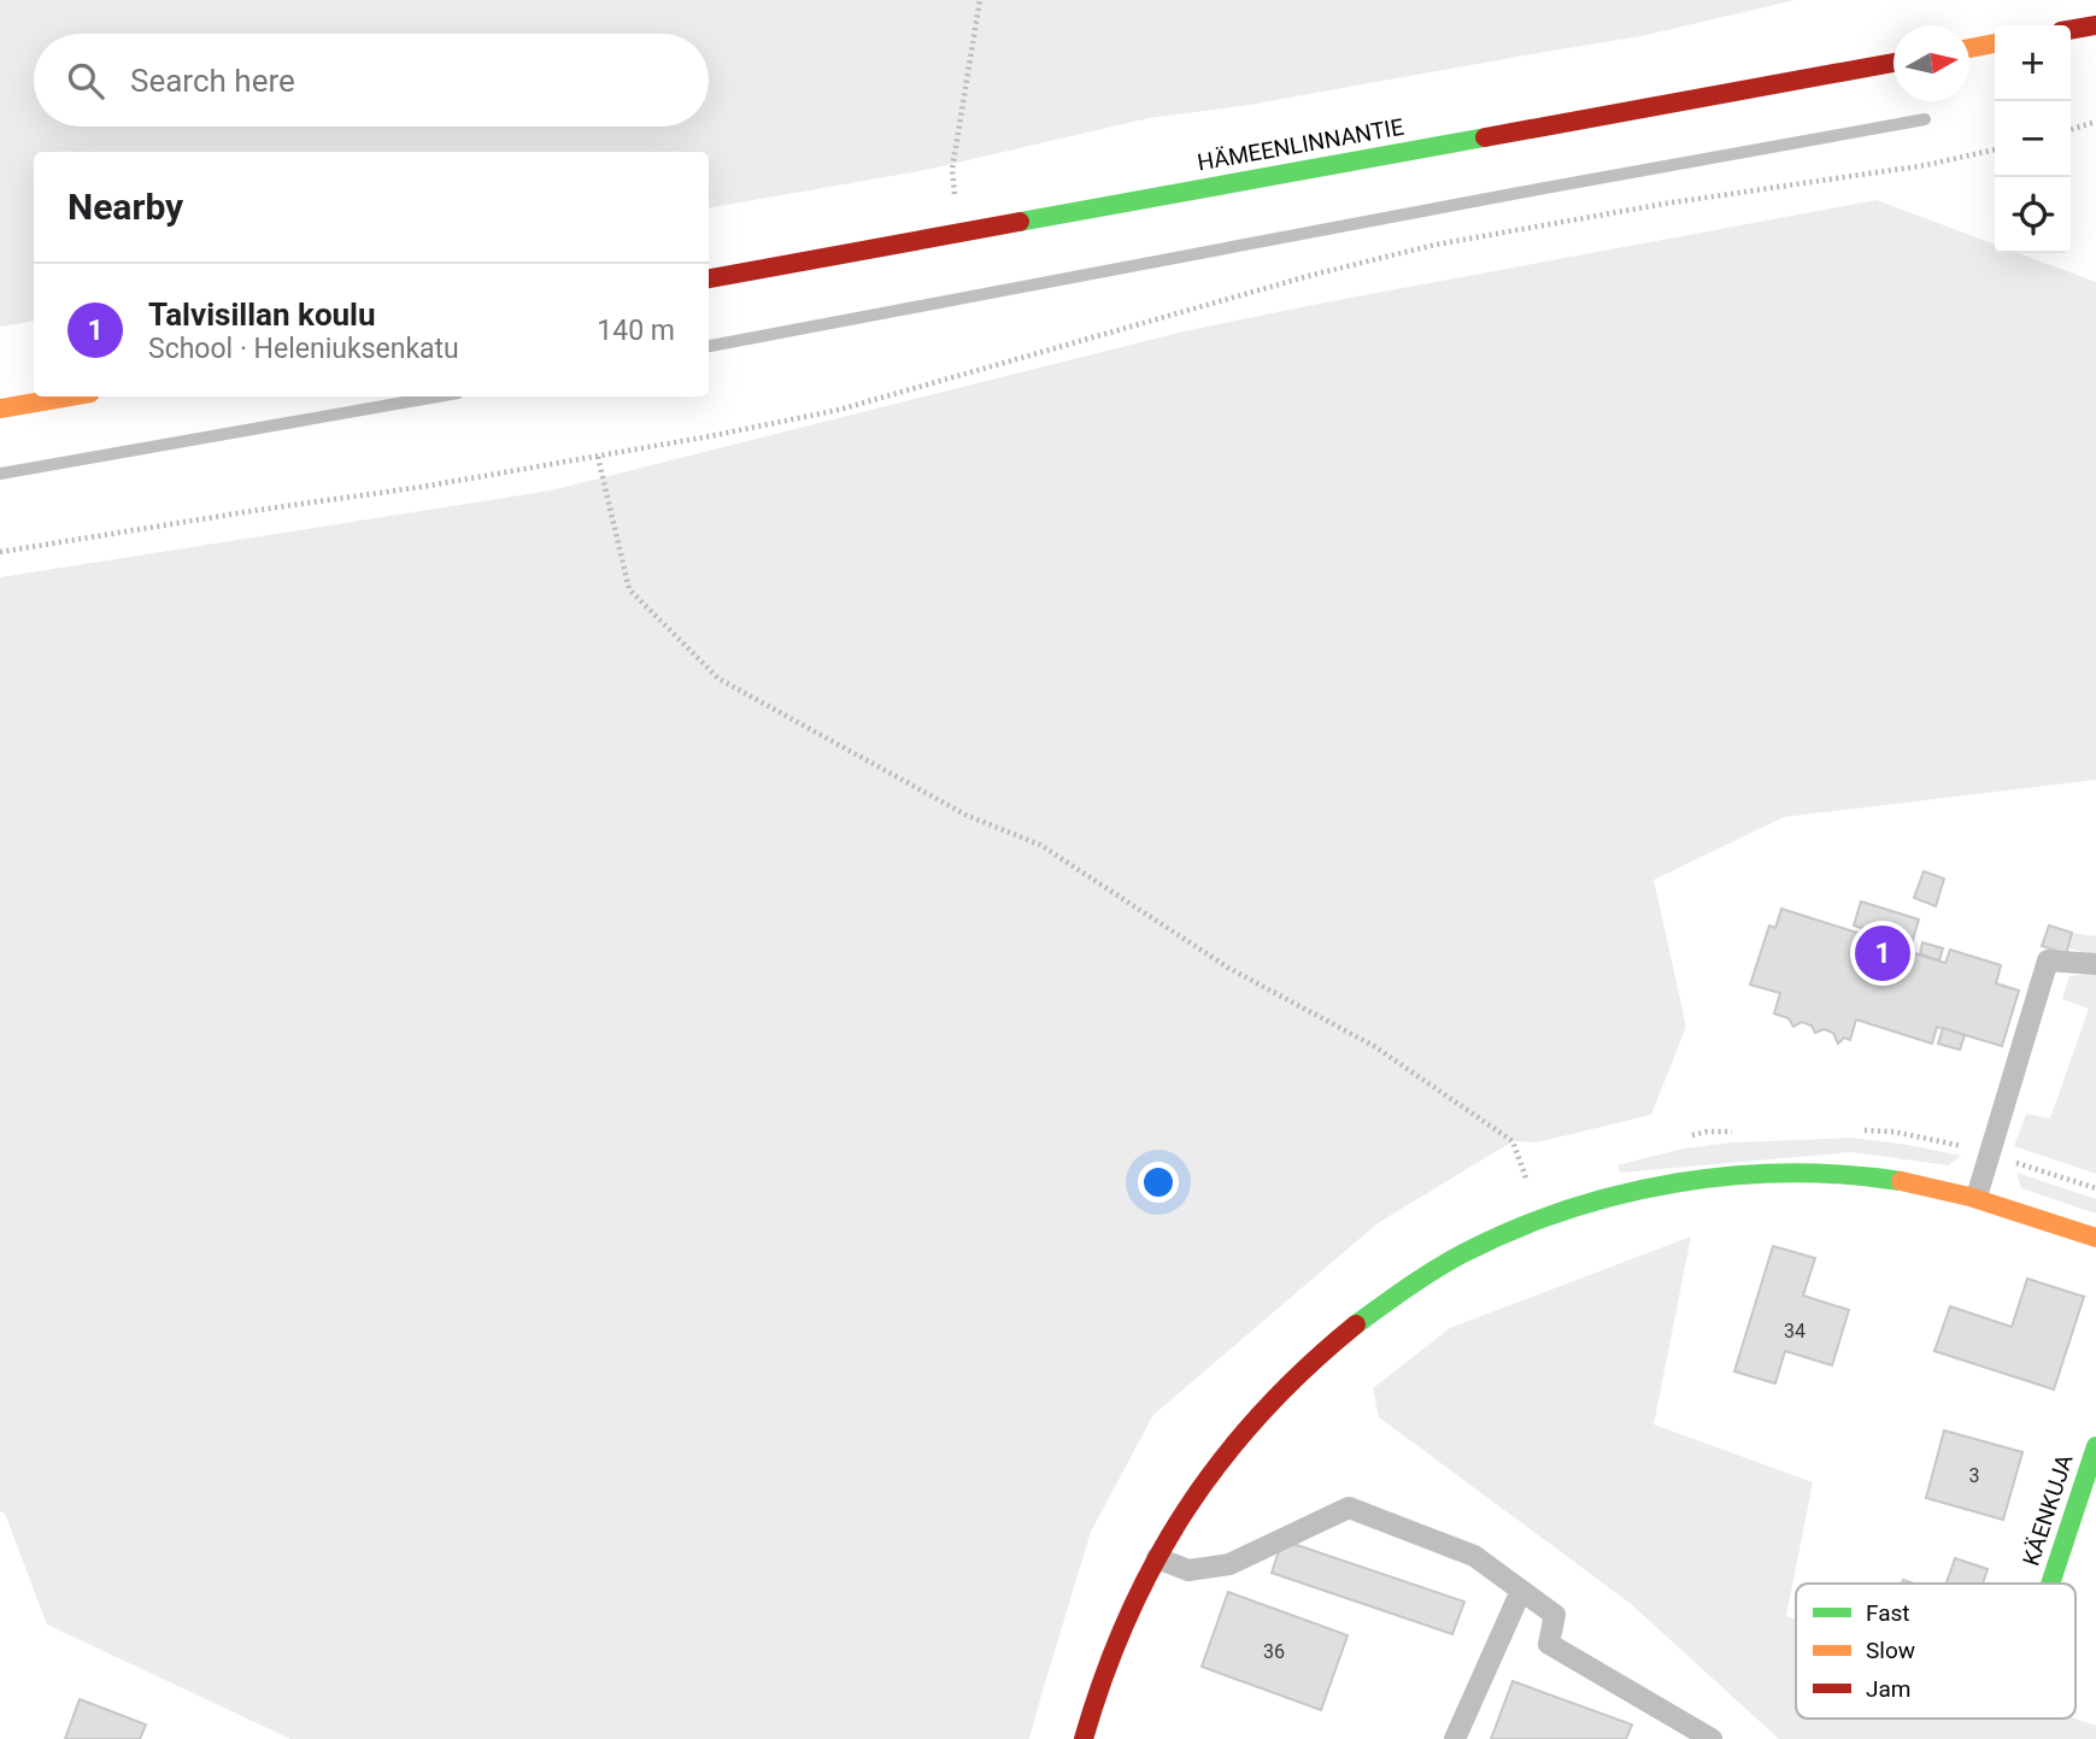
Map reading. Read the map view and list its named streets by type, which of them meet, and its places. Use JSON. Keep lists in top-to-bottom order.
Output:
{
  "streets": {
    "street": ["HÄMEENLINNANTIE", "KÄENKUJA"]
  },
  "house_numbers": ["34", "3", "36"],
  "legend": ["Fast", "Slow", "Jam"],
  "north": "right",
  "page": {
    "map_buttons": ["+", "−"],
    "search": "Search here",
    "heading": "Nearby",
    "list": [
      {
        "mark": "1",
        "name": "Talvisillan koulu",
        "note": "School · Heleniuksenkatu",
        "value": "140 m"
      }
    ],
    "pins": "1"
  }
}
